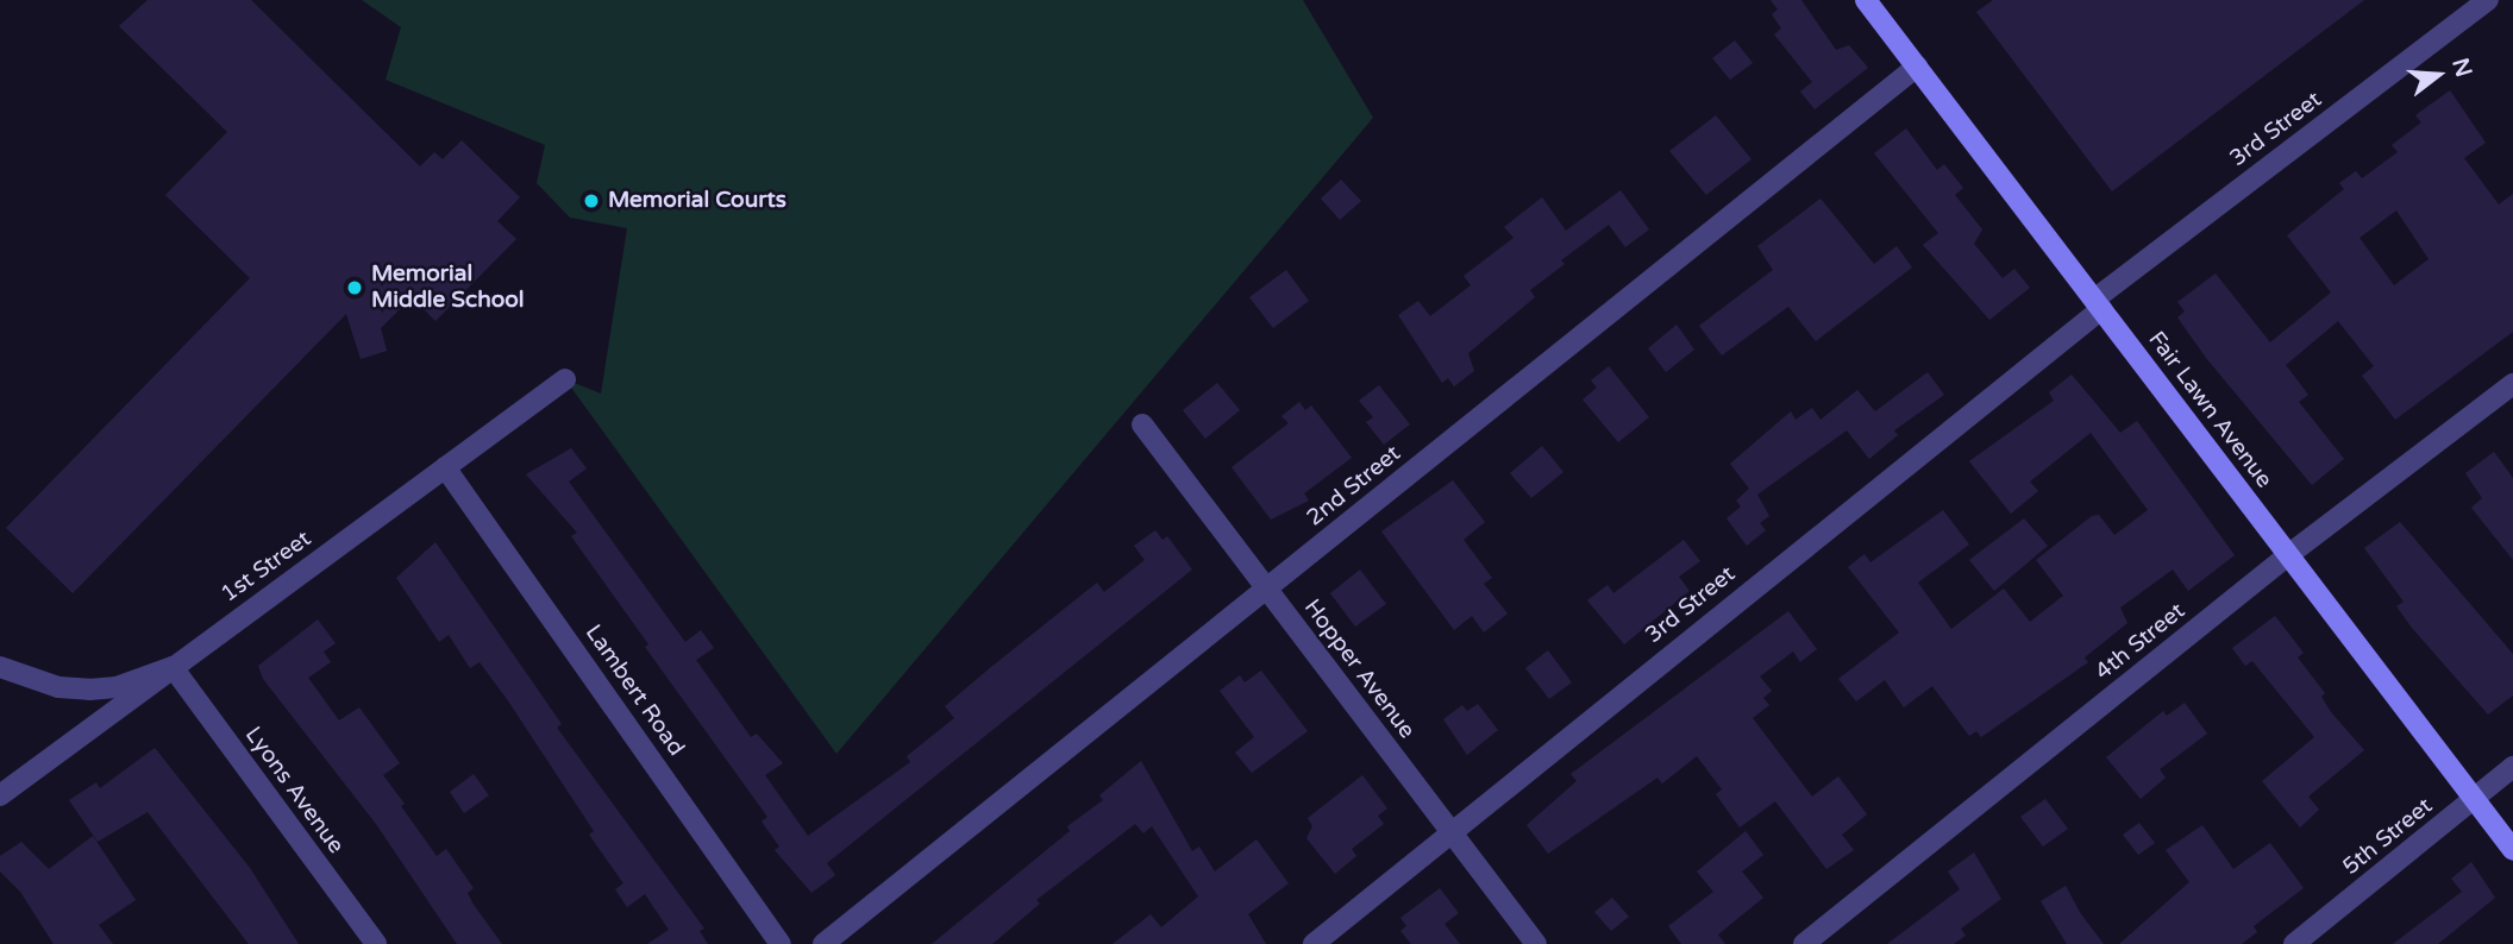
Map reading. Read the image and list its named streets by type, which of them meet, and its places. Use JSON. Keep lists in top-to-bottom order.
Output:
{
  "streets": {
    "main road": ["Fair Lawn Avenue"],
    "street": [
      "3rd Street",
      "2nd Street",
      "1st Street",
      "4th Street",
      "Hopper Avenue",
      "Lambert Road",
      "Lyons Avenue",
      "5th Street"
    ]
  },
  "crossings": [
    ["3rd Street", "Fair Lawn Avenue"],
    ["3rd Street", "Hopper Avenue"],
    ["Fair Lawn Avenue", "2nd Street"],
    ["Fair Lawn Avenue", "4th Street"],
    ["Fair Lawn Avenue", "5th Street"],
    ["2nd Street", "Hopper Avenue"],
    ["1st Street", "Lambert Road"],
    ["1st Street", "Lyons Avenue"]
  ],
  "places": ["Memorial Courts", "Memorial Middle School"],
  "north": "right"
}
